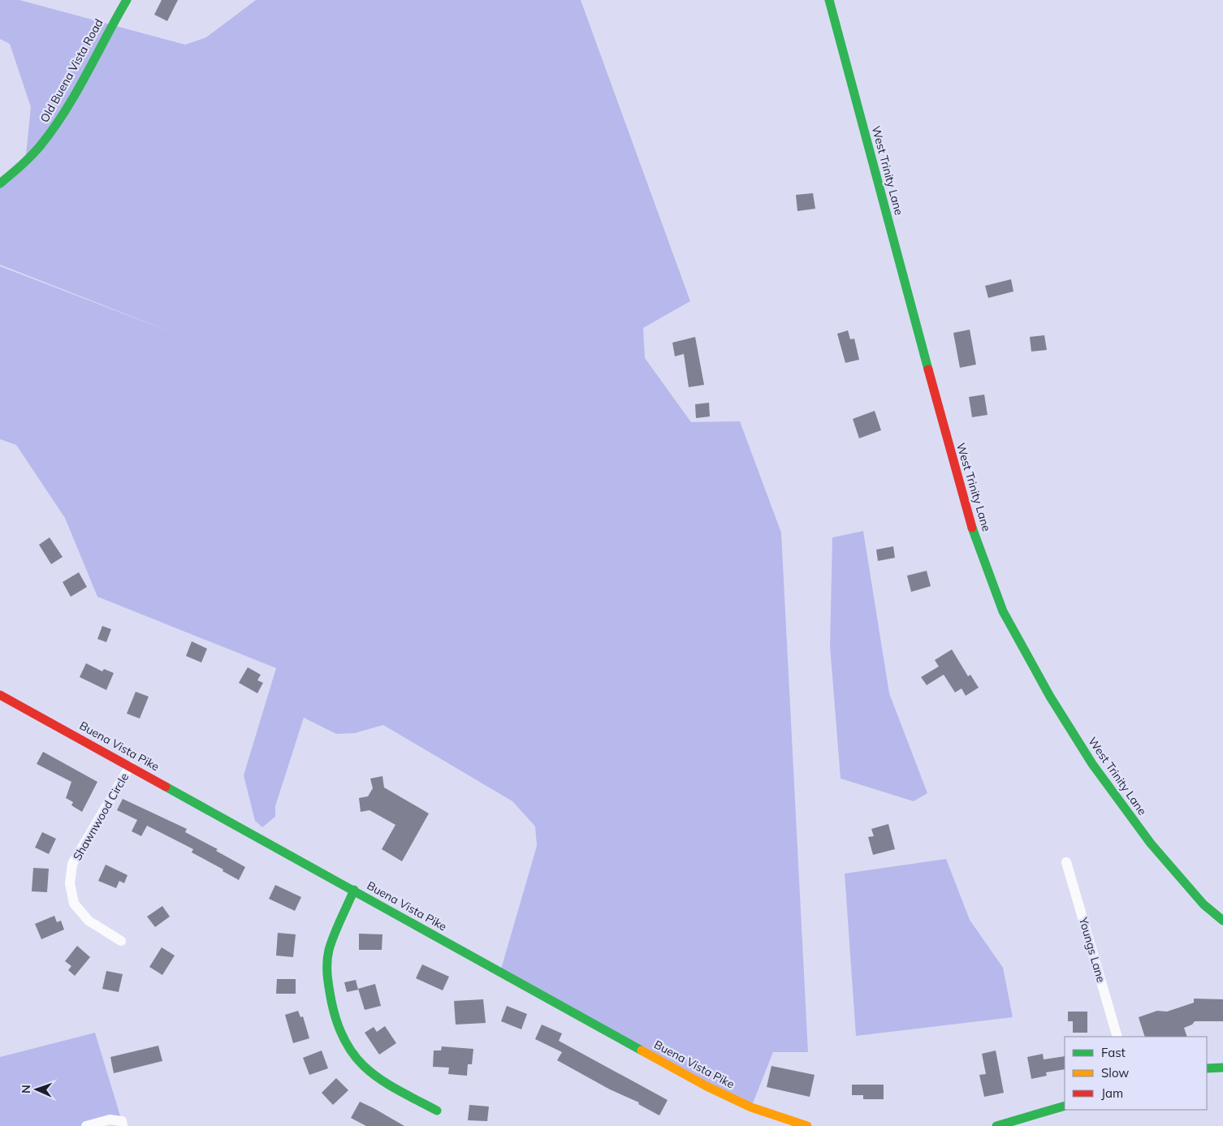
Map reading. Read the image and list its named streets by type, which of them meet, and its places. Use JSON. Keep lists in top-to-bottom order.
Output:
{
  "streets": {
    "main road": ["Old Buena Vista Road", "West Trinity Lane", "Buena Vista Pike"],
    "street": ["Shawnwood Circle", "Youngs Lane"]
  },
  "crossings": [
    ["Buena Vista Pike", "Shawnwood Circle"]
  ],
  "legend": ["Fast", "Slow", "Jam"],
  "north": "left"
}
